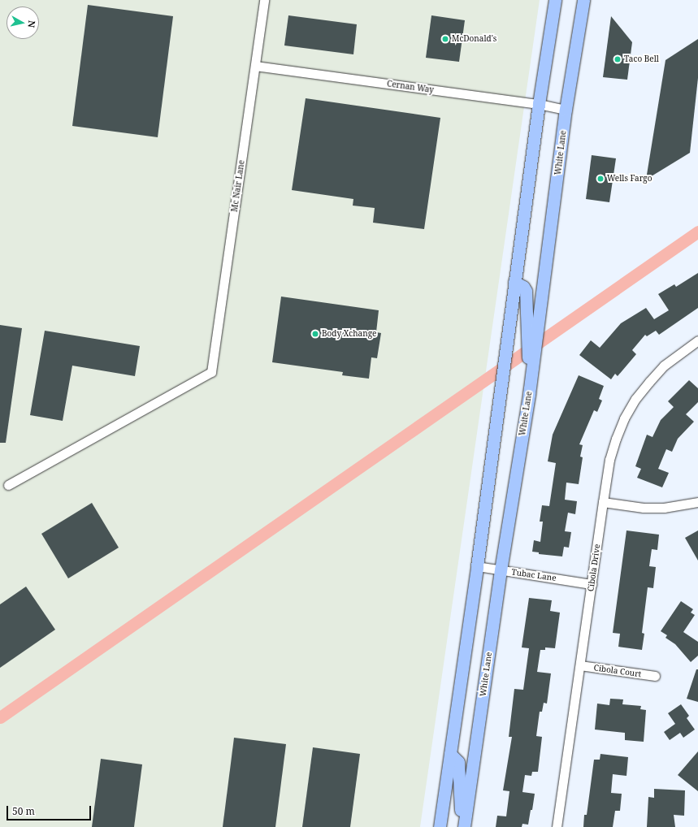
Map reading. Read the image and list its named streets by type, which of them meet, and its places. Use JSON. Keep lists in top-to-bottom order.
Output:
{
  "streets": {
    "main road": ["White Lane"],
    "street": [
      "Cernan Way",
      "Mc Nair Lane",
      "Cibola Drive",
      "Tubac Lane",
      "Cibola Court"
    ]
  },
  "crossings": [
    ["Cernan Way", "White Lane"],
    ["Cernan Way", "Mc Nair Lane"],
    ["White Lane", "Tubac Lane"],
    ["Cibola Drive", "Tubac Lane"],
    ["Cibola Drive", "Cibola Court"]
  ],
  "places": [
    "McDonald's",
    "Taco Bell",
    "Wells Fargo",
    "Body Xchange"
  ],
  "scale_bar": "50 m",
  "north": "right"
}
